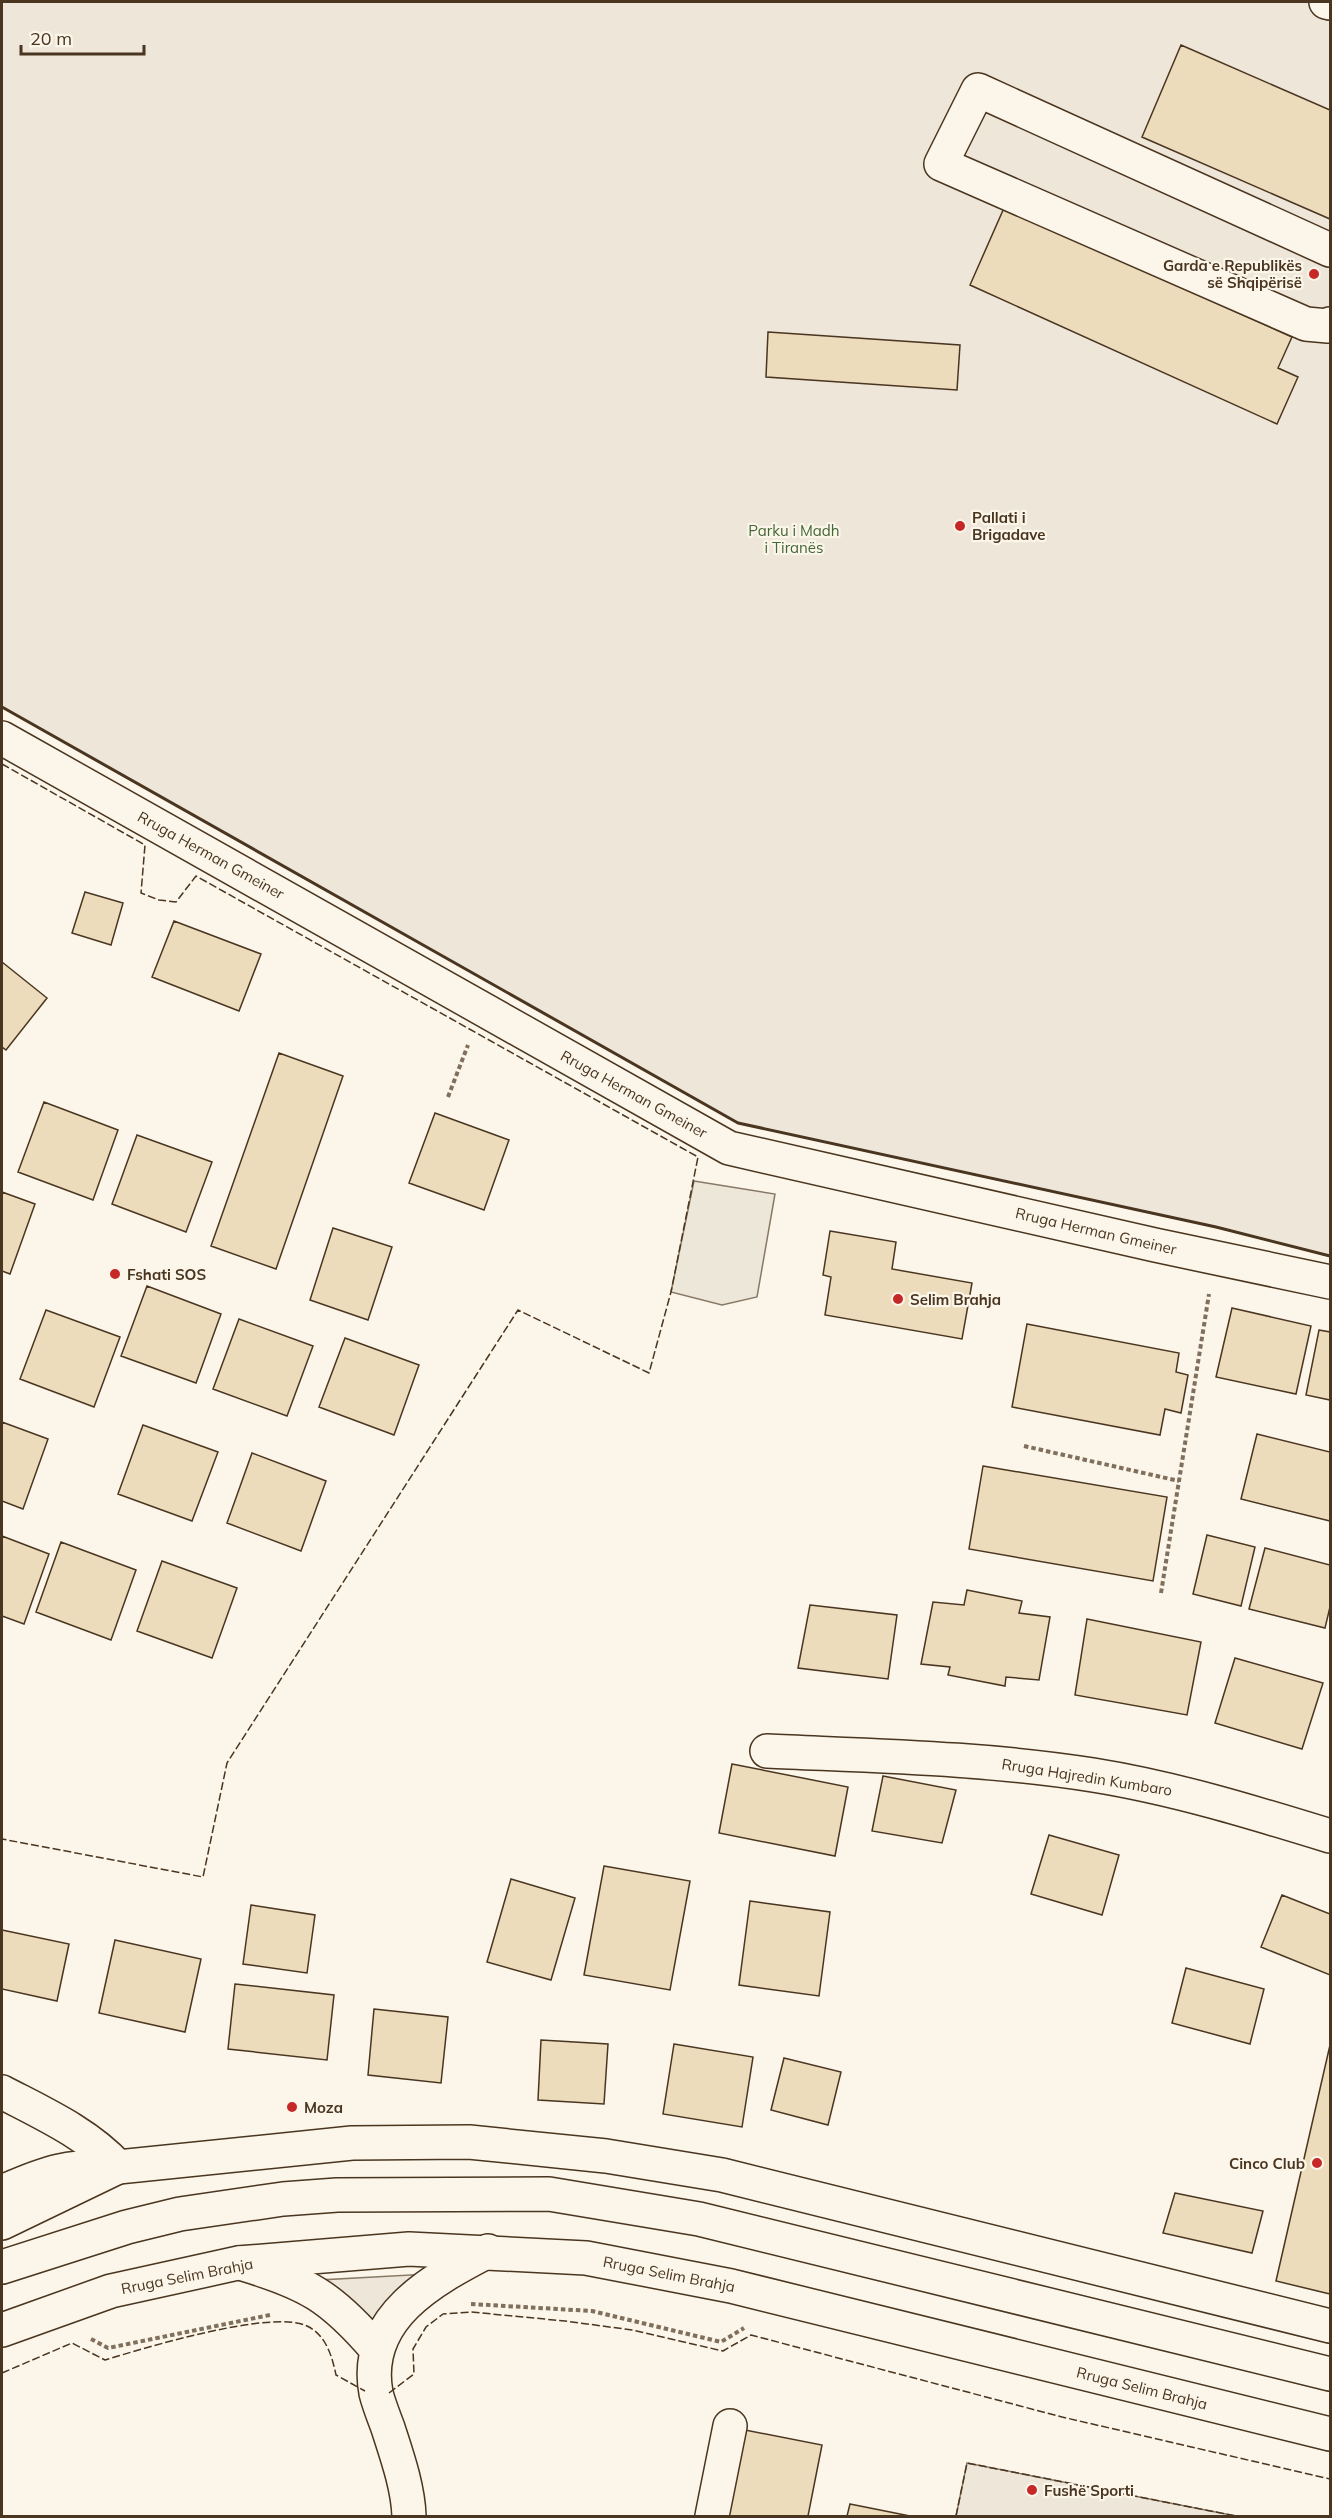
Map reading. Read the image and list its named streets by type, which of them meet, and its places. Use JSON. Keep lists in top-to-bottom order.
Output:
{
  "streets": {
    "street": ["Rruga Herman Gmeiner", "Rruga Hajredin Kumbaro", "Rruga Selim Brahja"]
  },
  "parks": ["Parku i Madh i Tiranës"],
  "places": [
    "Garda e Republikës së Shqipërisë",
    "Pallati i Brigadave",
    "Fshati SOS",
    "Selim Brahja",
    "Moza",
    "Cinco Club",
    "Fushë Sporti"
  ],
  "scale_bar": "20 m"
}
